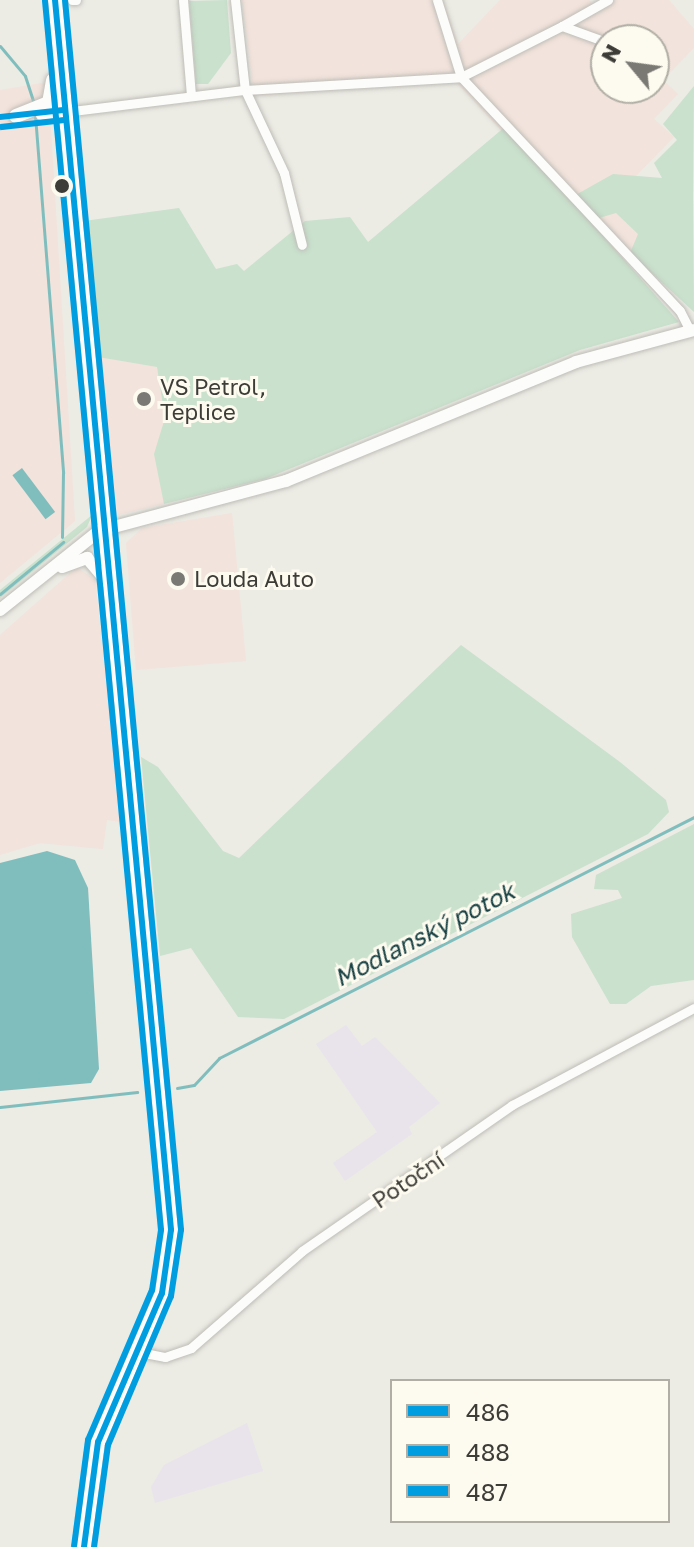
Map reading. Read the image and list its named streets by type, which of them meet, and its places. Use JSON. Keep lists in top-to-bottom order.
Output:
{
  "streets": {
    "street": ["Potoční"]
  },
  "water": ["Modlanský potok"],
  "places": ["VS Petrol, Teplice", "Louda Auto"],
  "lines": ["transit line 486", "transit line 487", "transit line 488"],
  "legend": ["486", "488", "487"],
  "north": "top left"
}
